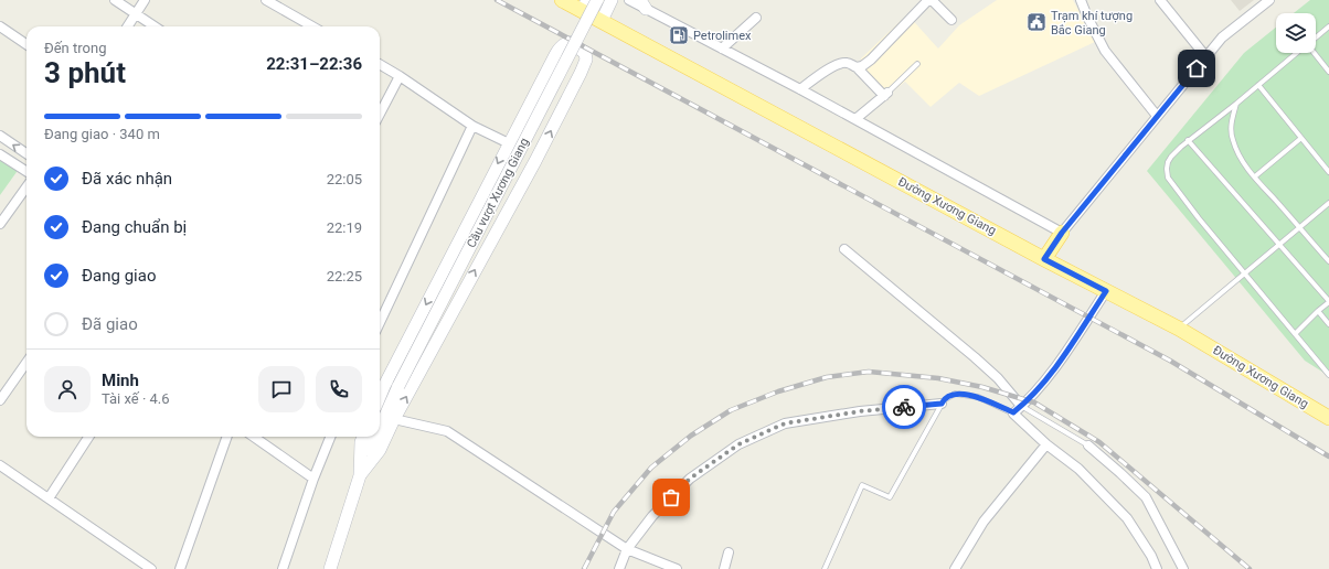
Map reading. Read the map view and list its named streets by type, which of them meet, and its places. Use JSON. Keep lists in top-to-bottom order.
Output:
{
  "streets": {
    "main road": ["Đường Xương Giang"],
    "street": ["Cầu vượt Xương Giang"]
  },
  "places": {
    "public building": ["Trạm khí tượng Bắc Giang"],
    "fuel station": ["Petrolimex"]
  },
  "page": {
    "heading": ["3 phút", "Đến trong", "22:31–22:36"],
    "panel": ["Minh", "Tài xế · 4.6"],
    "bar": "Đang giao · 340 m",
    "list": [
      ["Đã xác nhận", "22:05"],
      ["Đang chuẩn bị", "22:19"],
      ["Đang giao", "22:25"],
      "Đã giao"
    ]
  }
}
